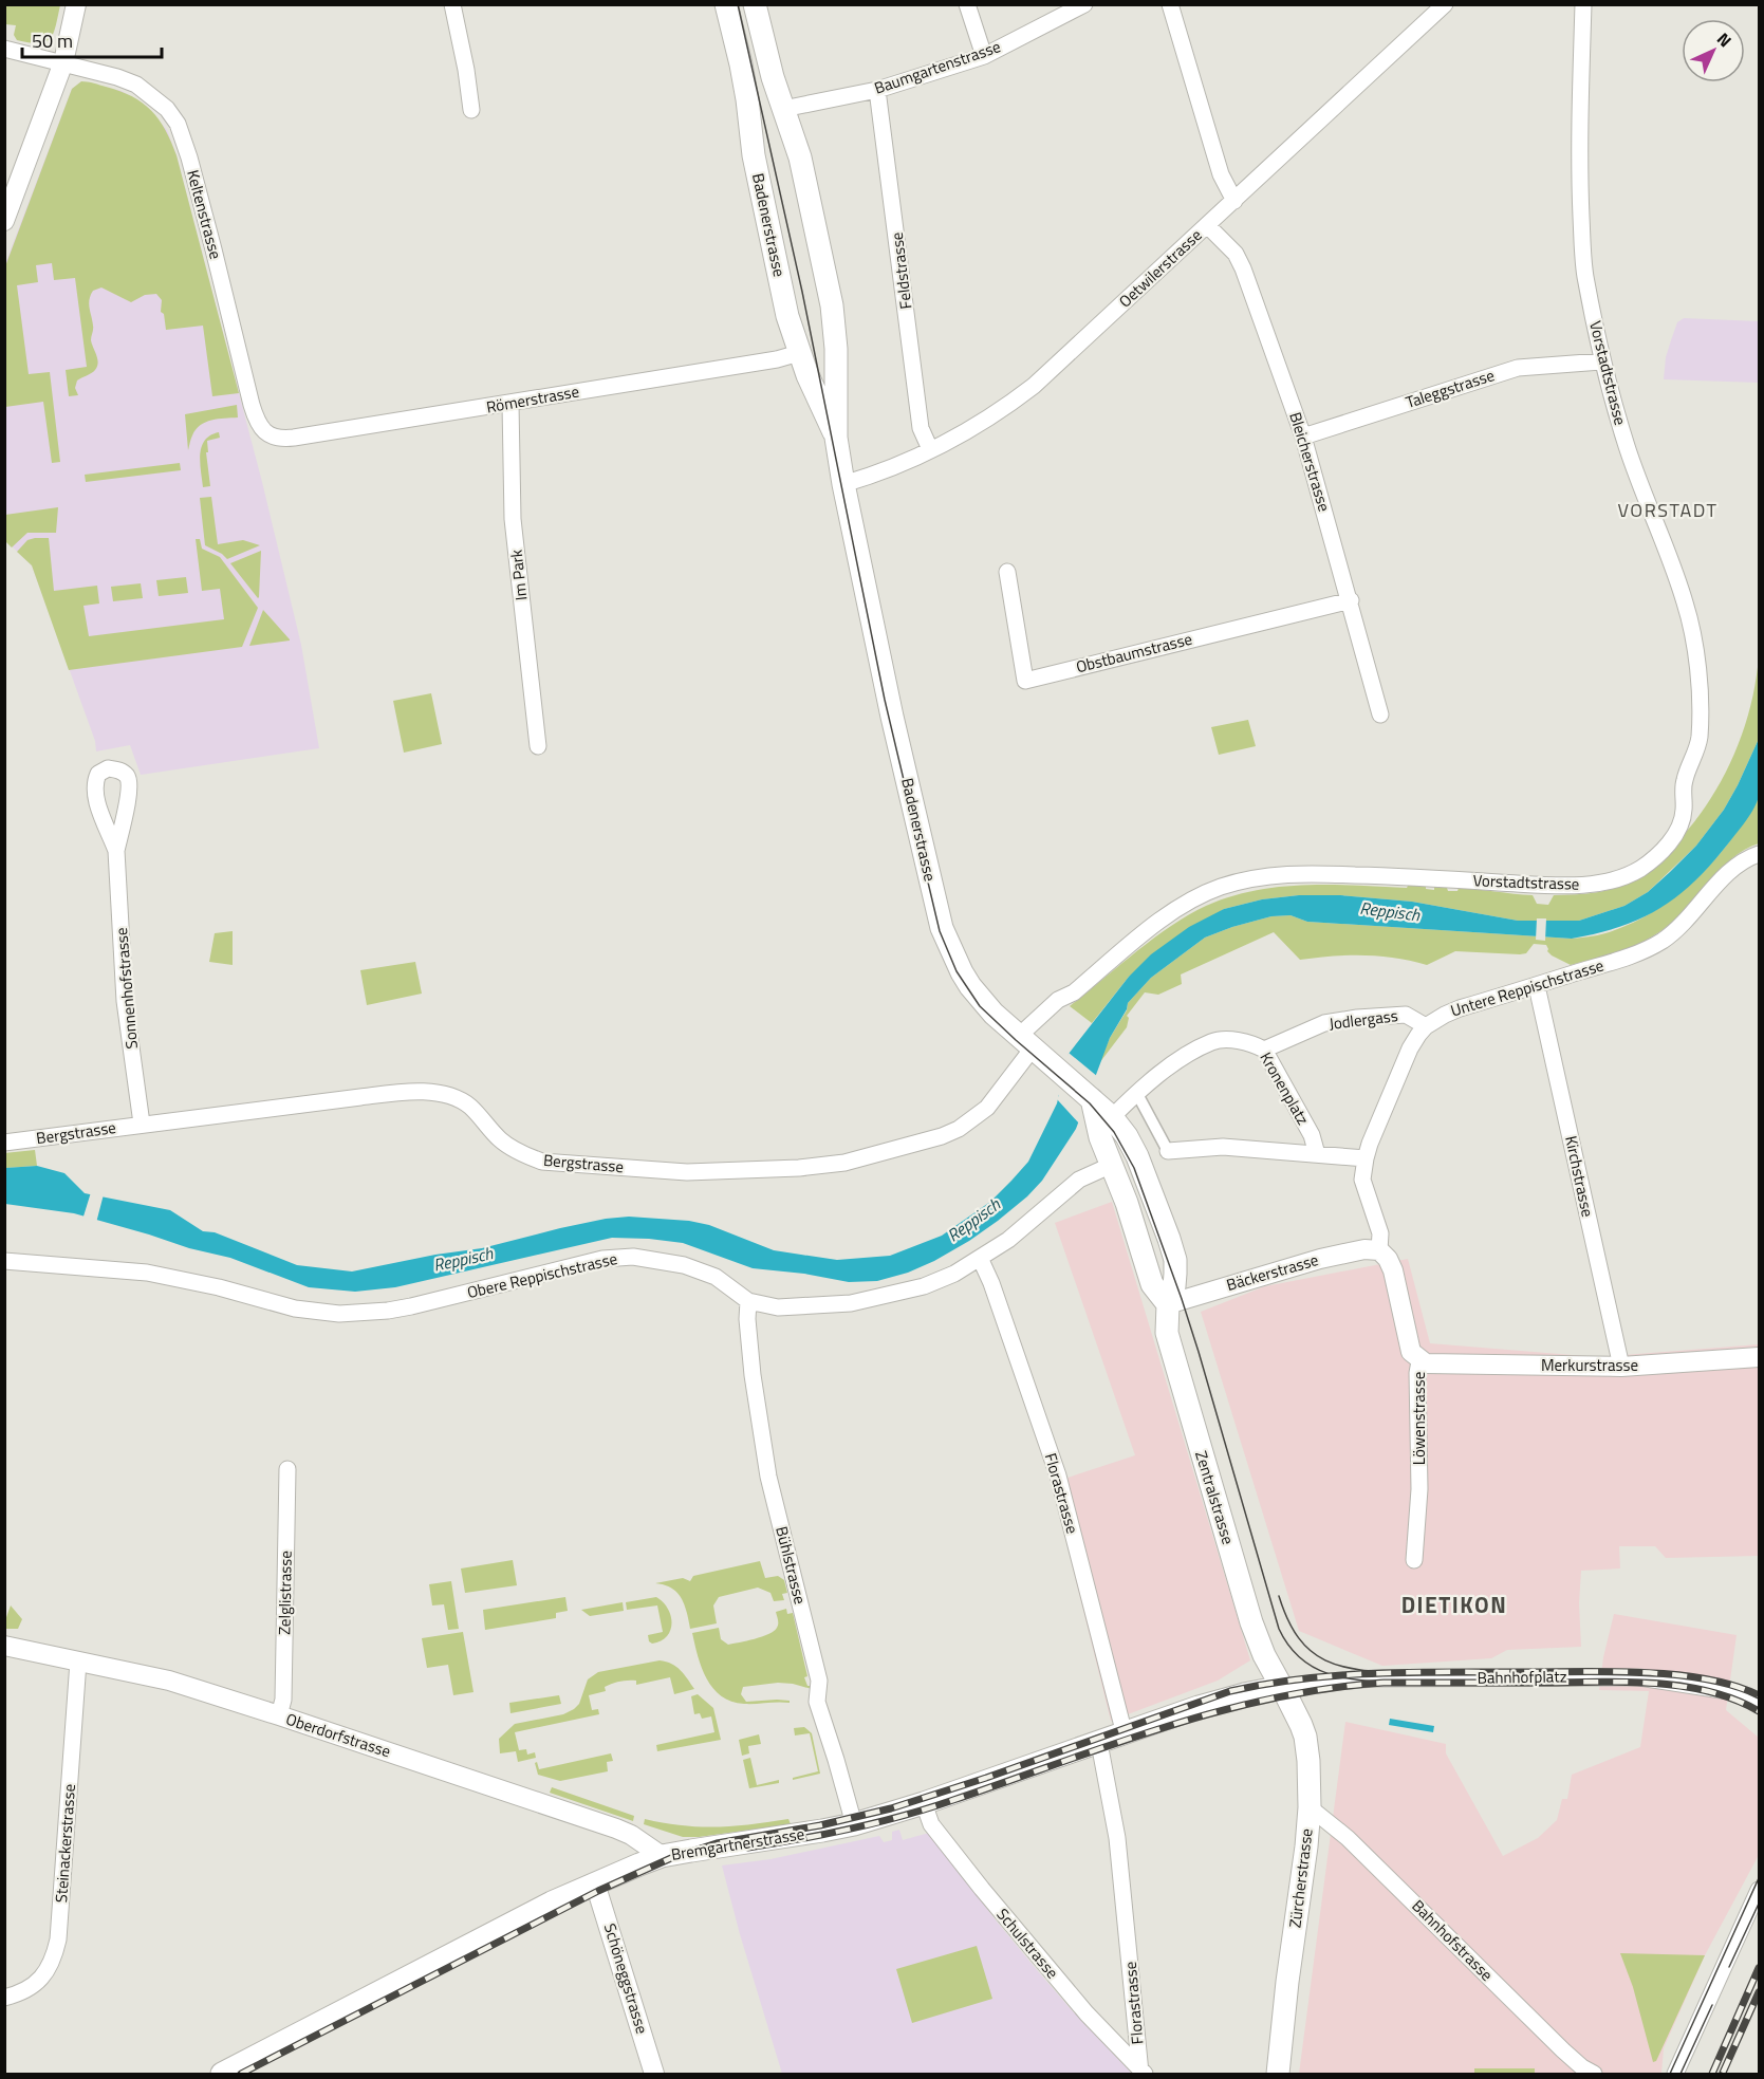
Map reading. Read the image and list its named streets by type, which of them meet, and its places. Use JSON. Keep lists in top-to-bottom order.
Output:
{
  "streets": {
    "main road": [
      "Badenerstrasse",
      "Zentralstrasse",
      "Bremgartnerstrasse",
      "Zürcherstrasse"
    ],
    "street": [
      "Baumgartenstrasse",
      "Keltenstrasse",
      "Oetwilerstrasse",
      "Feldstrasse",
      "Vorstadtstrasse",
      "Taleggstrasse",
      "Römerstrasse",
      "Bleicherstrasse",
      "Im Park",
      "Obstbaumstrasse",
      "Sonnenhofstrasse",
      "Untere Reppischstrasse",
      "Jodlergass",
      "Kronenplatz",
      "Bergstrasse",
      "Kirchstrasse",
      "Bäckerstrasse",
      "Obere Reppischstrasse",
      "Merkurstrasse",
      "Löwenstrasse",
      "Florastrasse",
      "Bühlstrasse",
      "Zelglistrasse",
      "Bahnhofplatz",
      "Oberdorfstrasse",
      "Steinackerstrasse",
      "Bahnhofstrasse",
      "Schulstrasse",
      "Schöneggstrasse"
    ]
  },
  "crossings": [
    ["Baumgartenstrasse", "Badenerstrasse"],
    ["Baumgartenstrasse", "Feldstrasse"],
    ["Keltenstrasse", "Römerstrasse"],
    ["Badenerstrasse", "Oetwilerstrasse"],
    ["Badenerstrasse", "Vorstadtstrasse"],
    ["Badenerstrasse", "Römerstrasse"],
    ["Badenerstrasse", "Bergstrasse"],
    ["Badenerstrasse", "Zentralstrasse"],
    ["Oetwilerstrasse", "Feldstrasse"],
    ["Oetwilerstrasse", "Bleicherstrasse"],
    ["Vorstadtstrasse", "Taleggstrasse"],
    ["Vorstadtstrasse", "Bergstrasse"],
    ["Taleggstrasse", "Bleicherstrasse"],
    ["Römerstrasse", "Im Park"],
    ["Bleicherstrasse", "Obstbaumstrasse"],
    ["Sonnenhofstrasse", "Bergstrasse"],
    ["Untere Reppischstrasse", "Jodlergass"],
    ["Untere Reppischstrasse", "Kirchstrasse"],
    ["Untere Reppischstrasse", "Bäckerstrasse"],
    ["Untere Reppischstrasse", "Löwenstrasse"],
    ["Jodlergass", "Kronenplatz"],
    ["Kronenplatz", "Zentralstrasse"],
    ["Kirchstrasse", "Merkurstrasse"],
    ["Bäckerstrasse", "Löwenstrasse"],
    ["Bäckerstrasse", "Zentralstrasse"],
    ["Obere Reppischstrasse", "Florastrasse"],
    ["Obere Reppischstrasse", "Bühlstrasse"],
    ["Merkurstrasse", "Löwenstrasse"],
    ["Florastrasse", "Bremgartnerstrasse"],
    ["Florastrasse", "Schulstrasse"],
    ["Zentralstrasse", "Bahnhofplatz"],
    ["Zentralstrasse", "Bremgartnerstrasse"],
    ["Zentralstrasse", "Zürcherstrasse"],
    ["Bühlstrasse", "Bremgartnerstrasse"],
    ["Zelglistrasse", "Oberdorfstrasse"],
    ["Bahnhofplatz", "Bremgartnerstrasse"],
    ["Bahnhofplatz", "Zürcherstrasse"],
    ["Oberdorfstrasse", "Steinackerstrasse"],
    ["Oberdorfstrasse", "Bremgartnerstrasse"],
    ["Bremgartnerstrasse", "Zürcherstrasse"],
    ["Bremgartnerstrasse", "Schulstrasse"],
    ["Bremgartnerstrasse", "Schöneggstrasse"],
    ["Zürcherstrasse", "Bahnhofstrasse"]
  ],
  "districts": ["VORSTADT", "DIETIKON"],
  "water": ["Reppisch"],
  "scale_bar": "50 m",
  "north": "top right"
}
